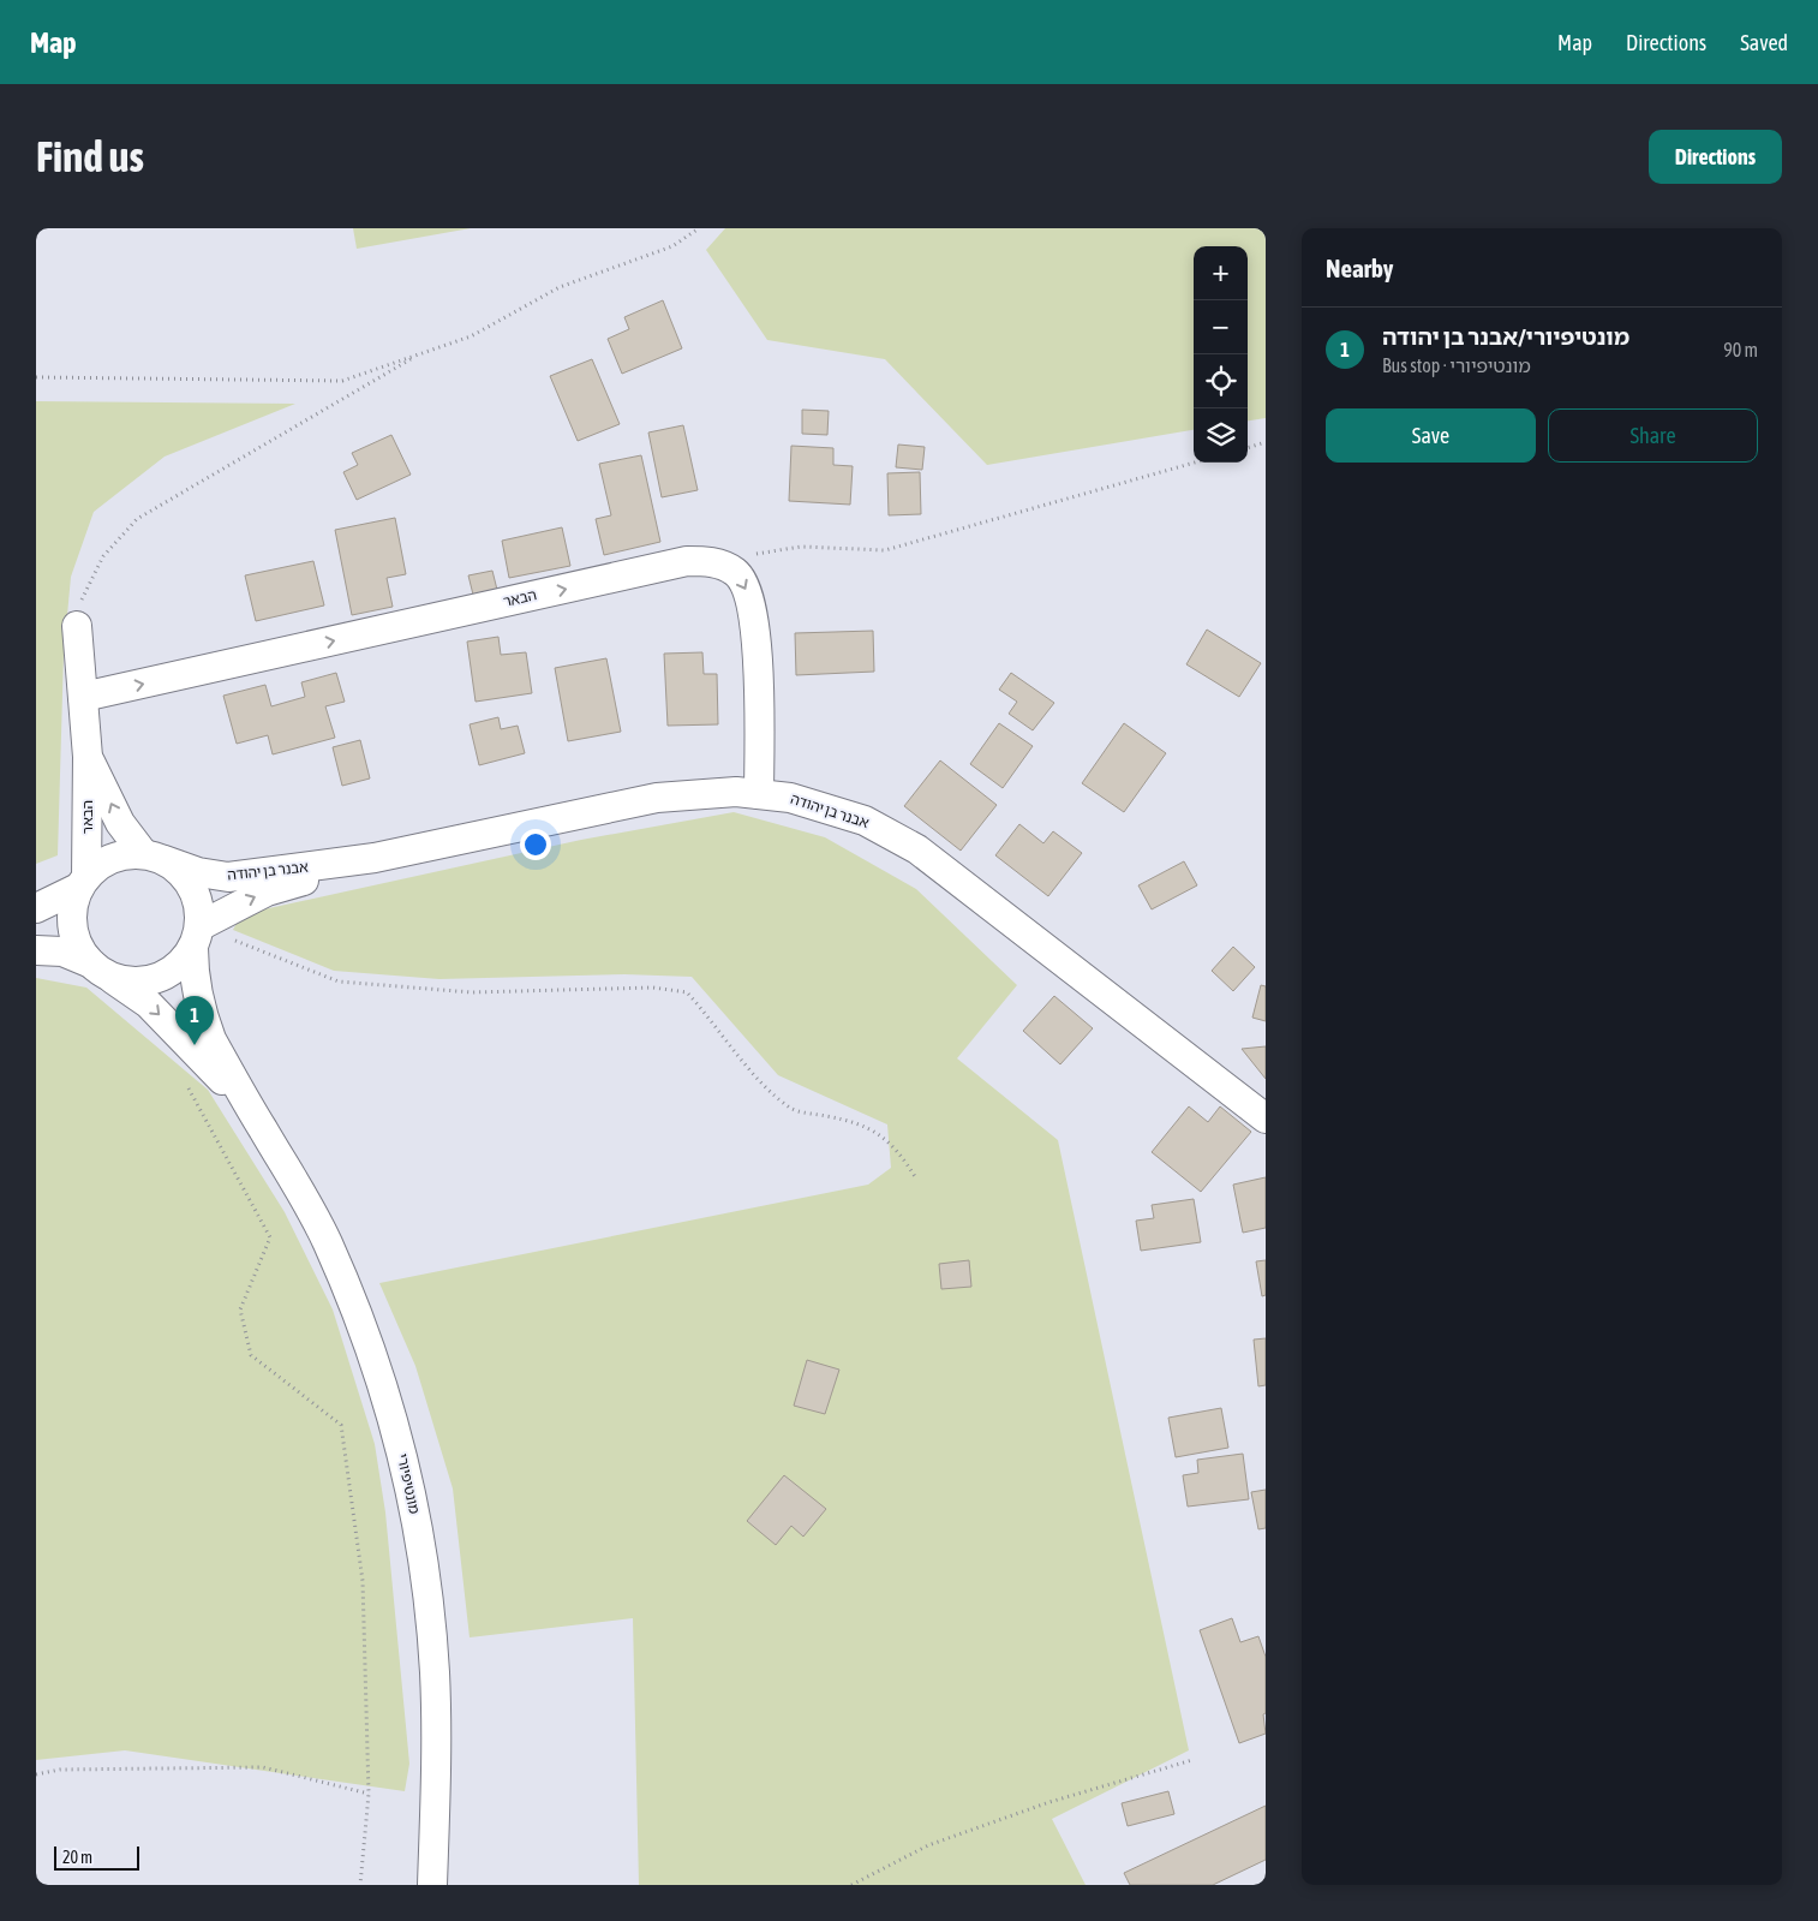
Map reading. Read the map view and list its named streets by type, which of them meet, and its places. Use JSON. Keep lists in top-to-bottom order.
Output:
{
  "streets": {
    "street": ["הבאר", "אבנר בן יהודה", "מונטיפיורי"]
  },
  "crossings": [
    ["הבאר", "אבנר בן יהודה"],
    ["הבאר", "מונטיפיורי"],
    ["אבנר בן יהודה", "מונטיפיורי"]
  ],
  "scale_bar": "20 m",
  "page": {
    "header": "Map",
    "nav": ["Map", "Directions", "Saved"],
    "buttons": [
      "Directions",
      ["Save", "Share"]
    ],
    "title": "Find us",
    "heading": "Nearby",
    "map_buttons": ["+", "−"],
    "list": [
      {
        "mark": "1",
        "name": "מונטיפיורי/אבנר בן יהודה",
        "note": "Bus stop · מונטיפיורי",
        "value": "90 m"
      }
    ],
    "pins": "1",
    "scale": "20 m"
  }
}
